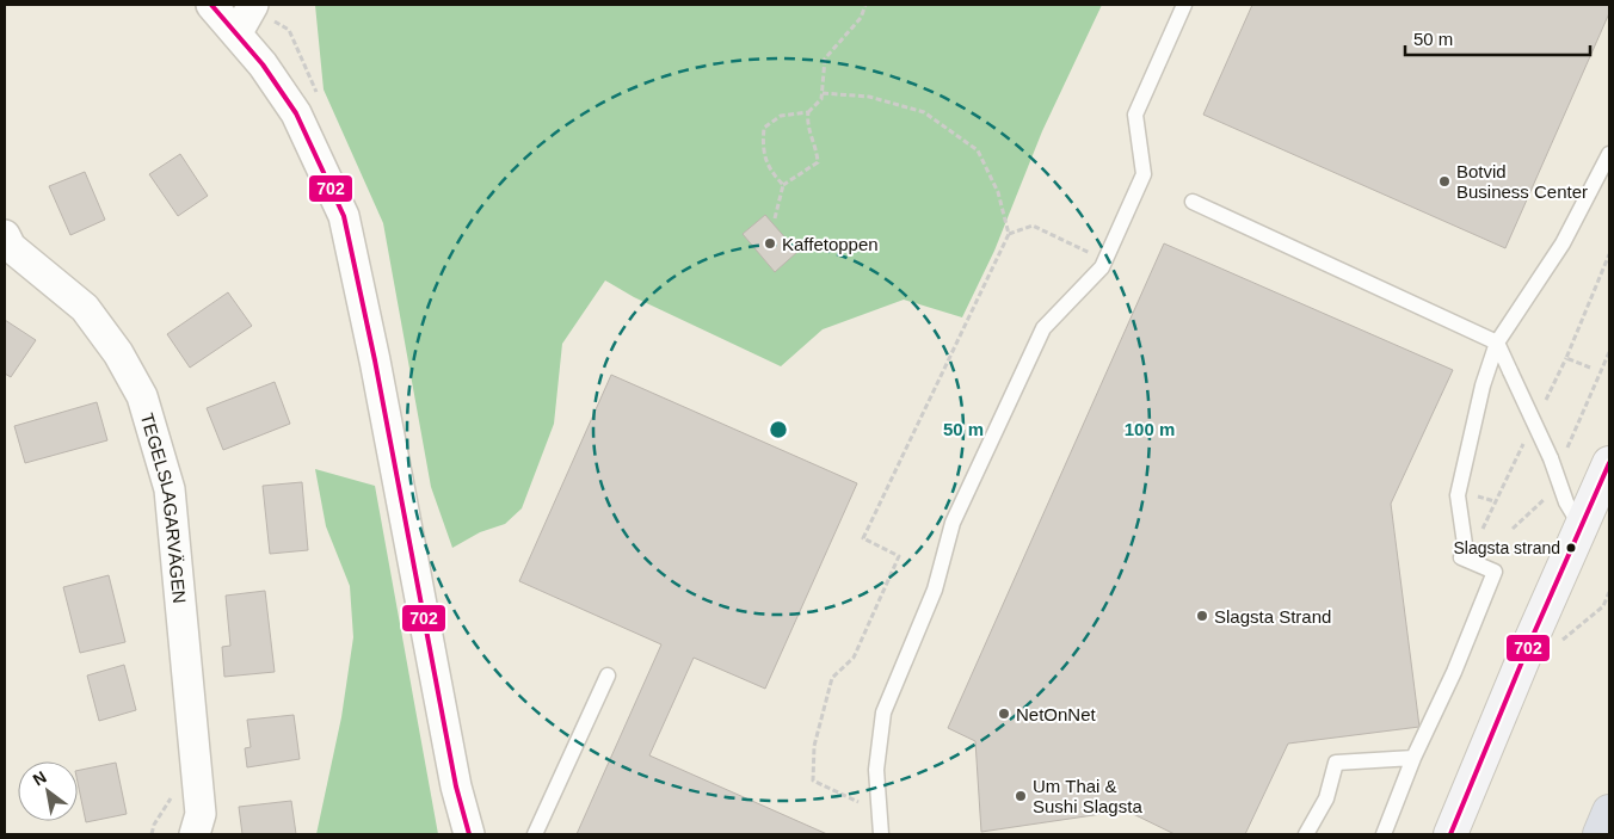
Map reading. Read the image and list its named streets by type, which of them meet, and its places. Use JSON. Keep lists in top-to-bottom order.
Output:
{
  "streets": {
    "street": ["TEGELSLAGARVÄGEN"]
  },
  "places": [
    "Botvid Business Center",
    "Kaffetoppen",
    "Slagsta strand",
    "Slagsta Strand",
    "NetOnNet",
    "Um Thai & Sushi Slagsta"
  ],
  "lines": ["transit line 702"],
  "scale_bar": "50 m",
  "north": "top left",
  "rings": ["50 m", "100 m"]
}
